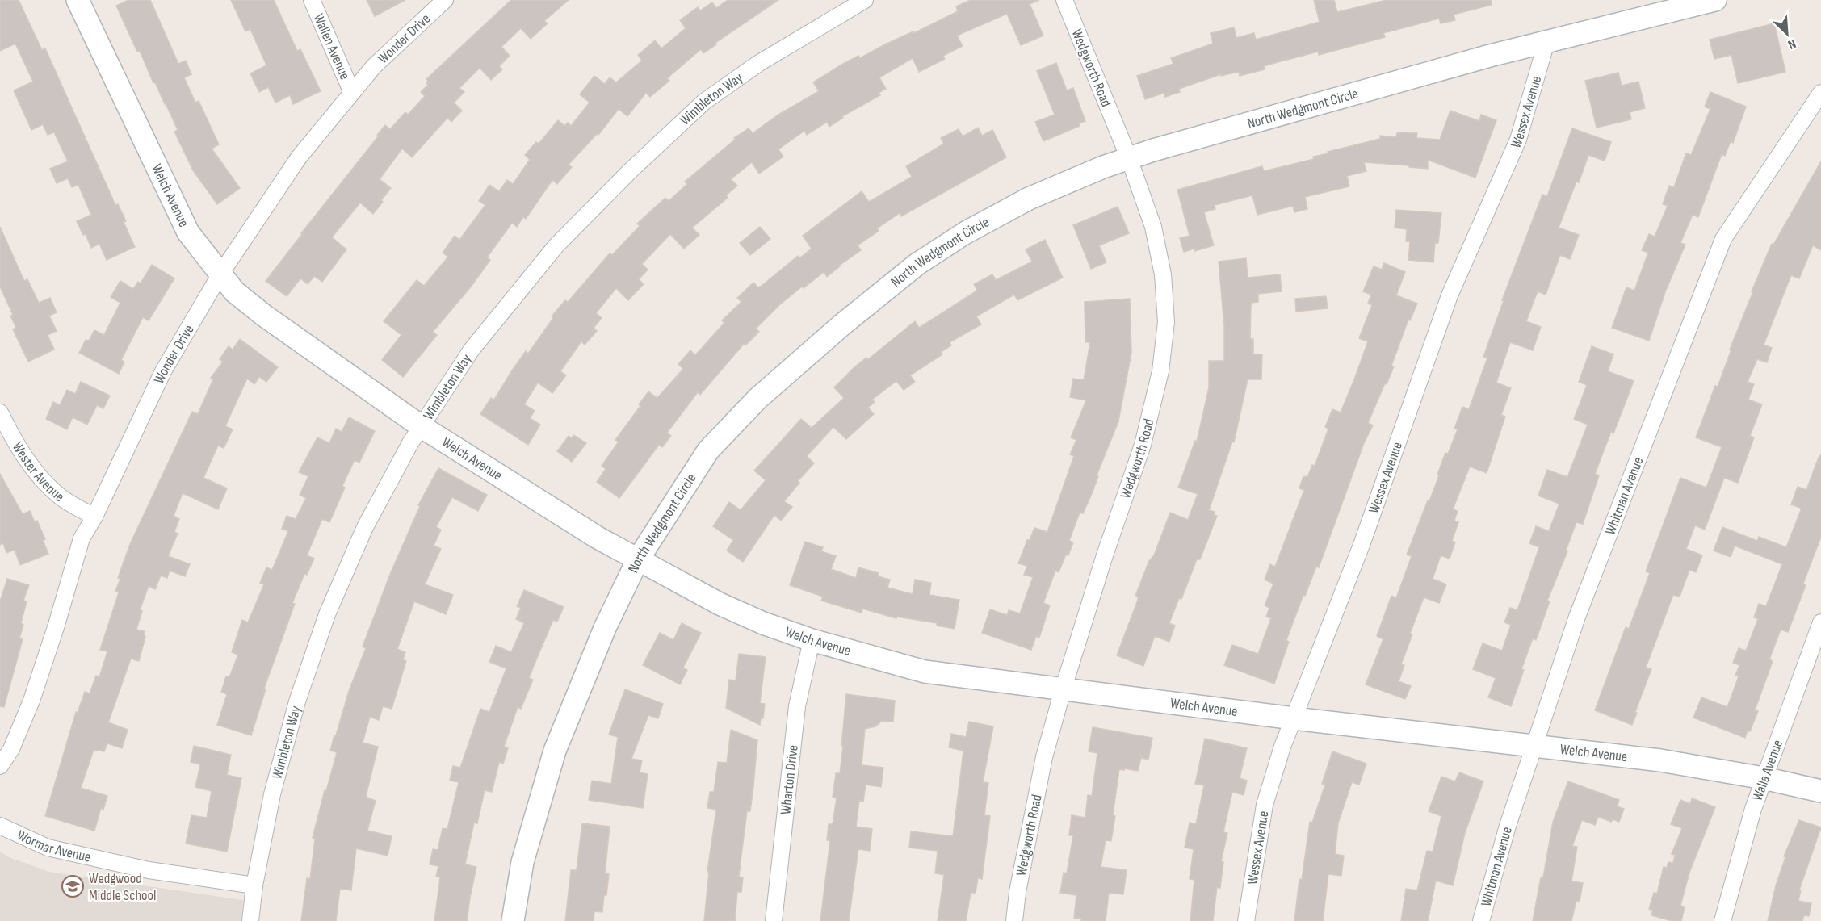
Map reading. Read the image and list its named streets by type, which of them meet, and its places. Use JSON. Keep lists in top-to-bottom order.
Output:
{
  "streets": {
    "street": [
      "Wonder Drive",
      "Wallen Avenue",
      "Wedgworth Road",
      "Wimbleton Way",
      "North Wedgmont Circle",
      "Wessex Avenue",
      "Welch Avenue",
      "Wester Avenue",
      "Whitman Avenue",
      "Walla Avenue",
      "Wharton Drive",
      "Wormar Avenue"
    ]
  },
  "crossings": [
    ["Wonder Drive", "Wallen Avenue"],
    ["Wonder Drive", "Welch Avenue"],
    ["Wonder Drive", "Wester Avenue"],
    ["Wedgworth Road", "North Wedgmont Circle"],
    ["Wedgworth Road", "Welch Avenue"],
    ["Wimbleton Way", "Welch Avenue"],
    ["Wimbleton Way", "Wormar Avenue"],
    ["North Wedgmont Circle", "Wessex Avenue"],
    ["North Wedgmont Circle", "Welch Avenue"],
    ["Wessex Avenue", "Welch Avenue"],
    ["Welch Avenue", "Whitman Avenue"],
    ["Welch Avenue", "Walla Avenue"],
    ["Welch Avenue", "Wharton Drive"]
  ],
  "places": {
    "school or university": ["Wedgwood Middle School"]
  },
  "north": "bottom right"
}
